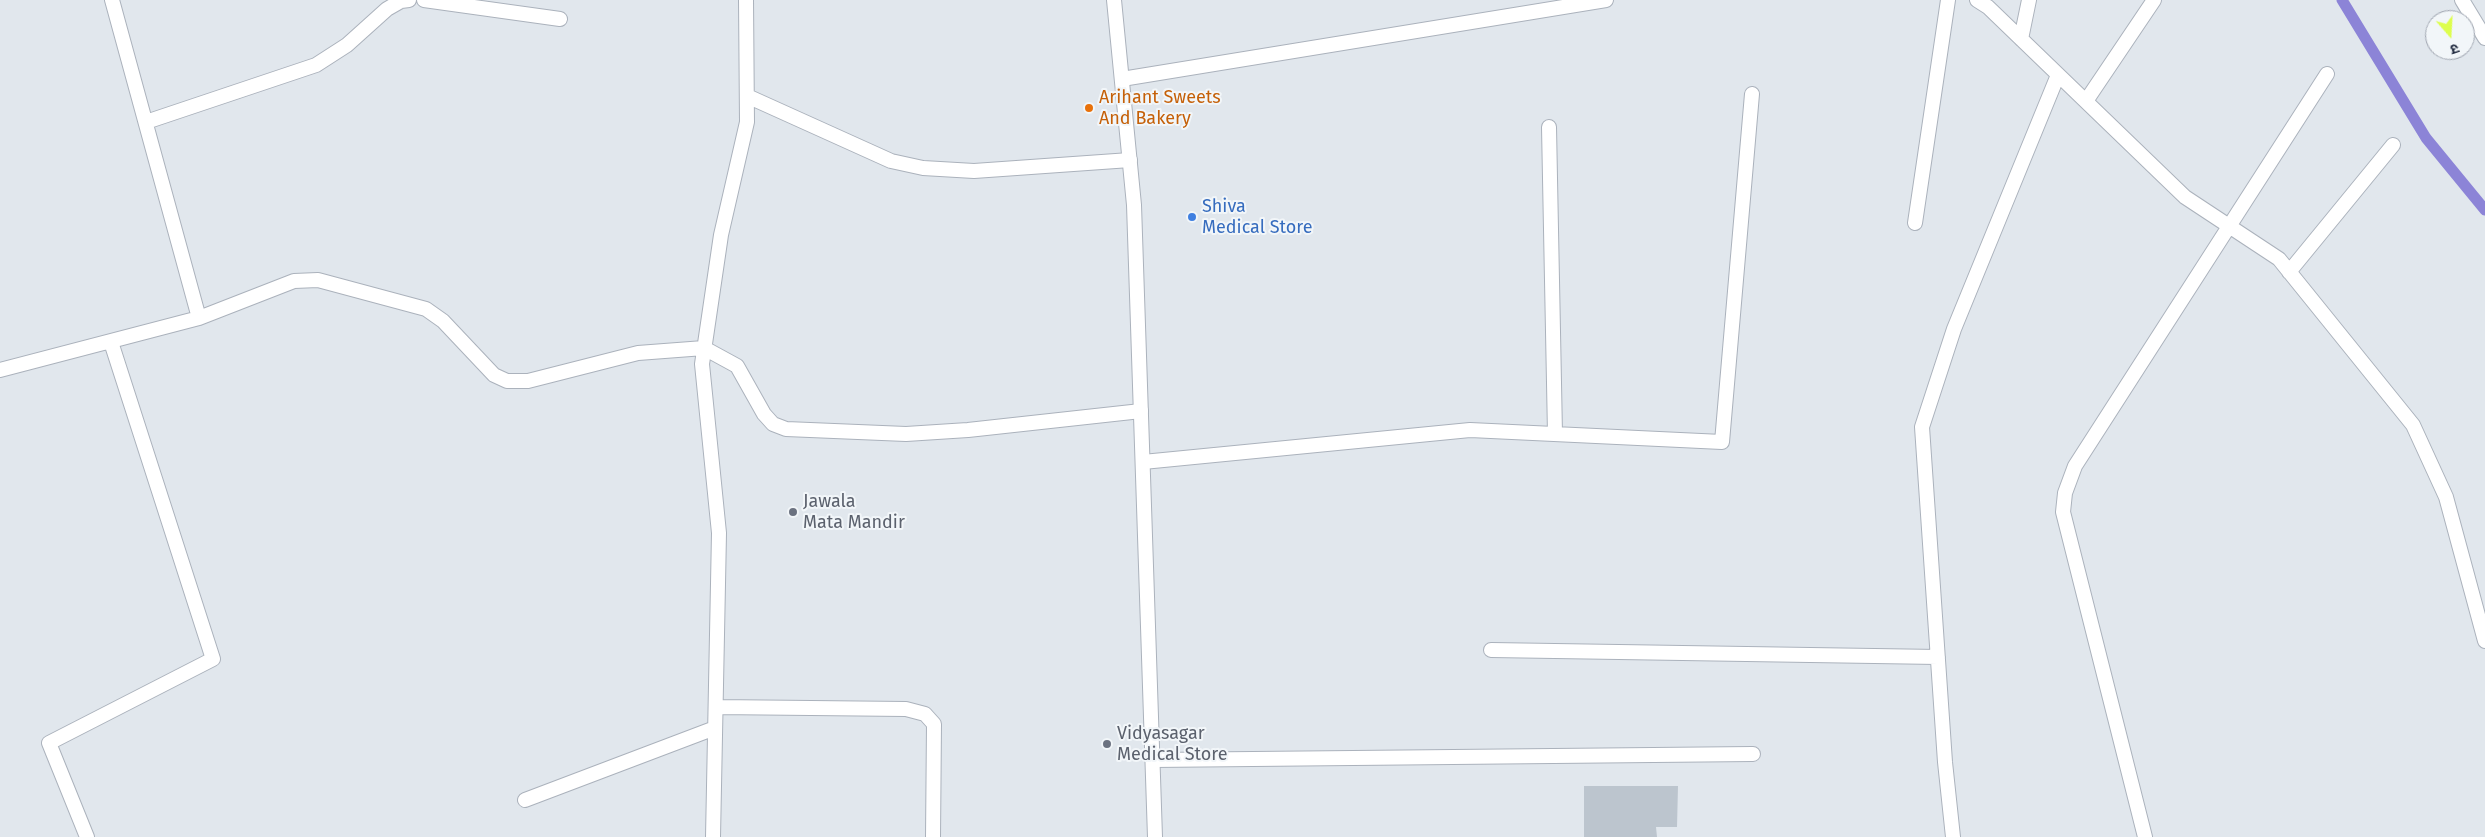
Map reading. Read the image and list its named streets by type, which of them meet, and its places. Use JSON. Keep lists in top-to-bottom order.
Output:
{
  "places": [
    "Arihant Sweets And Bakery",
    "Shiva Medical Store",
    "Jawala Mata Mandir",
    "Vidyasagar Medical Store"
  ],
  "north": "bottom"
}
